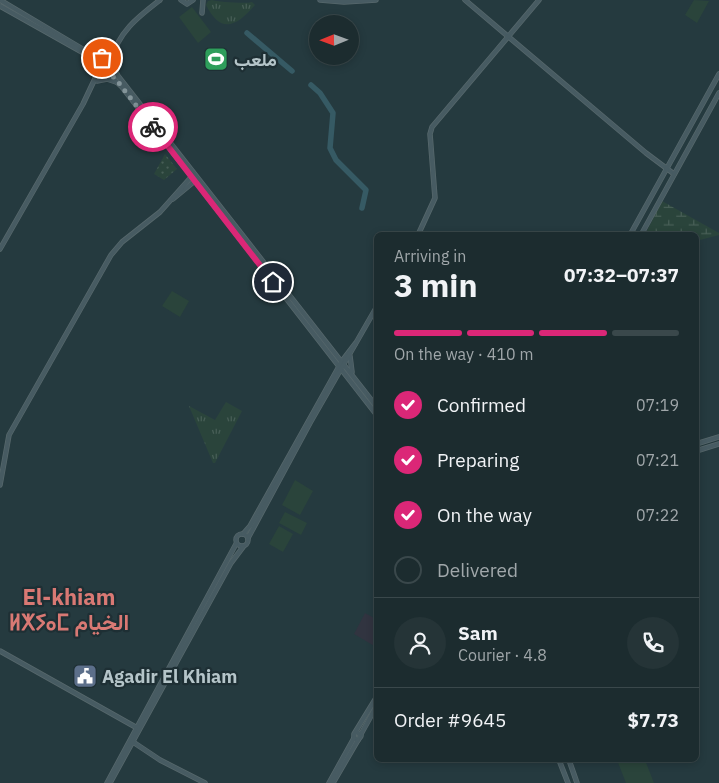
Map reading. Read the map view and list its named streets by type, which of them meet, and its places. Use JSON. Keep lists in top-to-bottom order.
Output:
{
  "districts": ["El-khiam ⵍⵅⵢⴰⵎ الخيام"],
  "places": {
    "sports": ["ملعب"],
    "public building": ["Agadir El Khiam"]
  },
  "north": "left",
  "page": {
    "heading": ["3 min", "Arriving in", "07:32–07:37"],
    "panel": [
      "Sam",
      "Courier · 4.8",
      "Order #9645",
      "$7.73"
    ],
    "bar": "On the way · 410 m",
    "list": [
      ["Confirmed", "07:19"],
      ["Preparing", "07:21"],
      ["On the way", "07:22"],
      "Delivered"
    ]
  }
}
